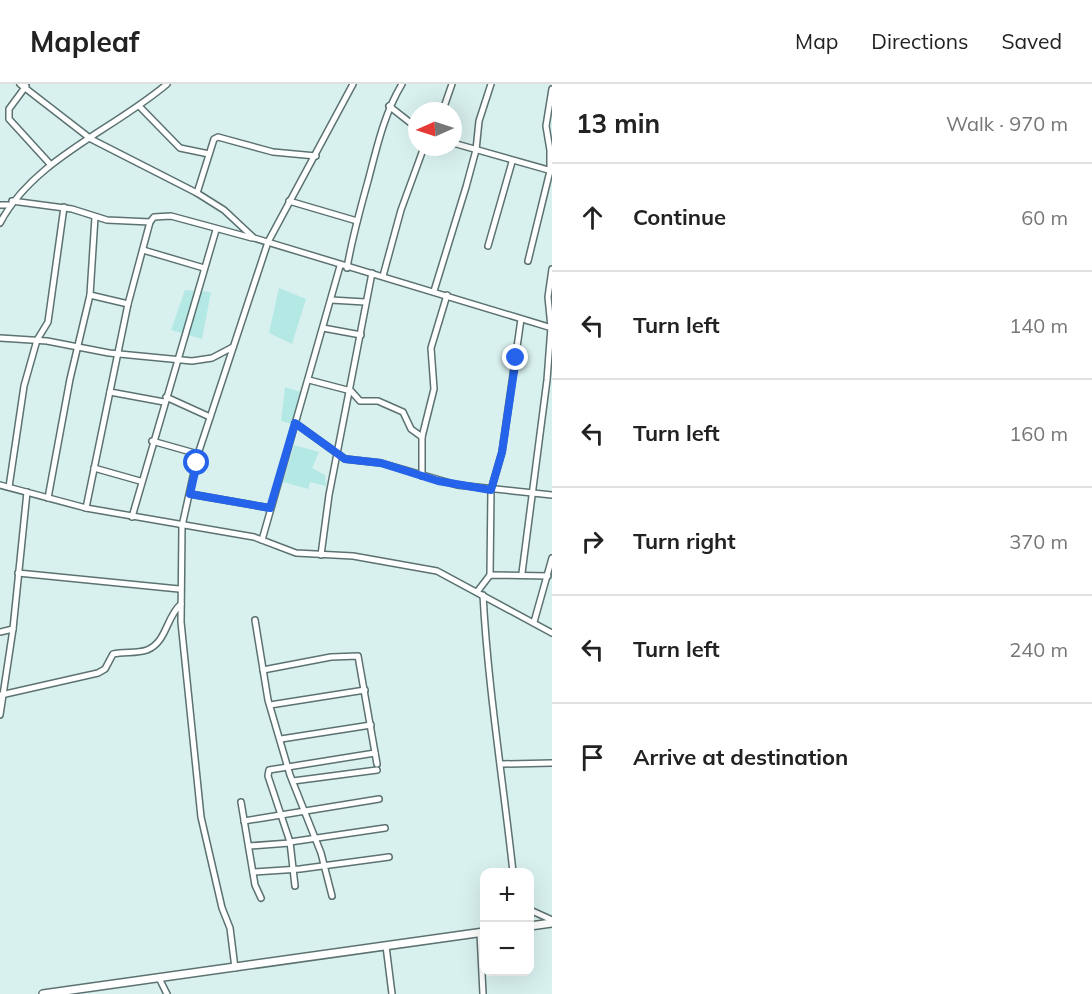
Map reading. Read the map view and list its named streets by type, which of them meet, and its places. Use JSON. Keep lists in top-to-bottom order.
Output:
{
  "north": "left",
  "page": {
    "header": "Mapleaf",
    "nav": ["Map", "Directions", "Saved"],
    "heading": ["13 min", "Walk · 970 m"],
    "list": [
      ["Continue", "60 m"],
      ["Turn left", "140 m"],
      ["Turn left", "160 m"],
      ["Turn right", "370 m"],
      ["Turn left", "240 m"],
      "Arrive at destination"
    ],
    "map_buttons": ["+", "−"]
  }
}
